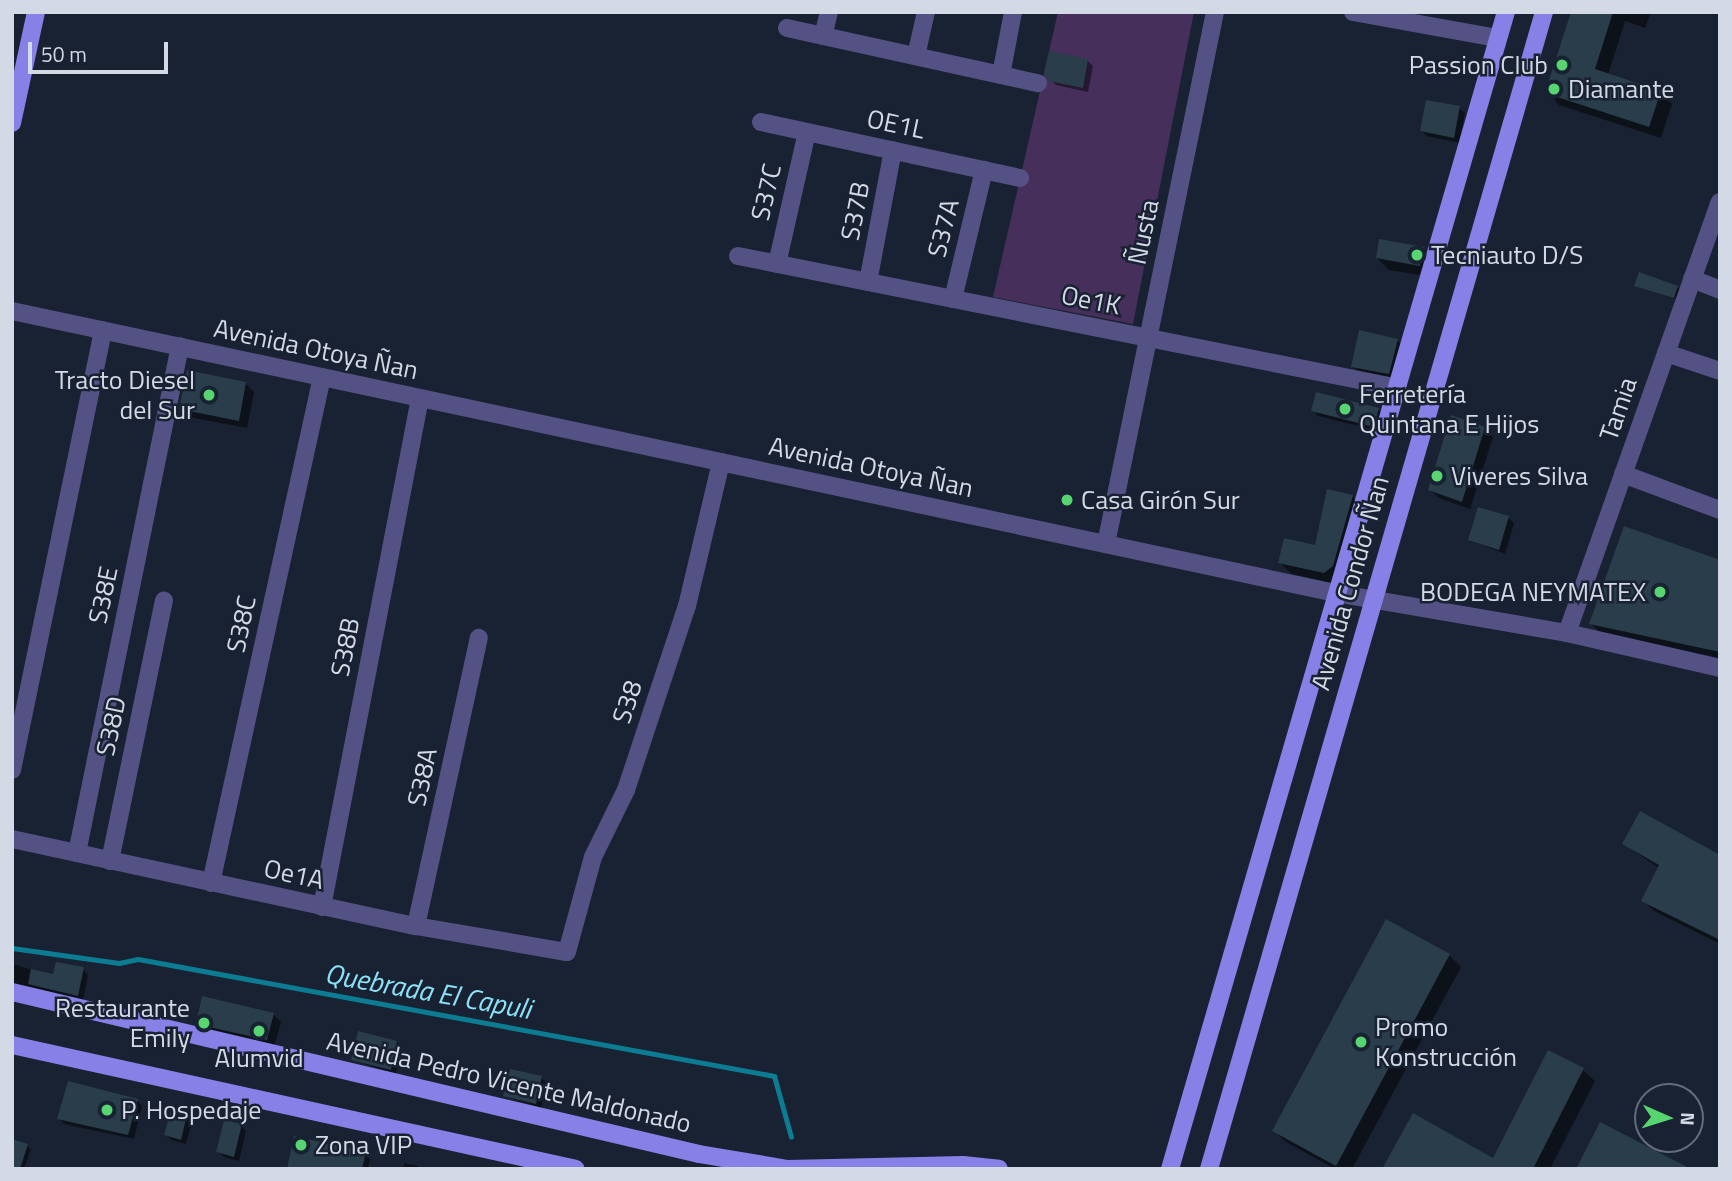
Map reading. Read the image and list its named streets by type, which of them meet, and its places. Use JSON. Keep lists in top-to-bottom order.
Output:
{
  "streets": {
    "main road": ["Avenida Condor Ñan", "Avenida Pedro Vicente Maldonado"],
    "street": [
      "OE1L",
      "S37C",
      "S37B",
      "S37A",
      "Ñusta",
      "Oe1K",
      "Avenida Otoya Ñan",
      "Tamia",
      "S38E",
      "S38C",
      "S38B",
      "S38",
      "S38D",
      "S38A",
      "Oe1A"
    ]
  },
  "crossings": [
    ["OE1L", "S37C"],
    ["OE1L", "S37B"],
    ["OE1L", "S37A"],
    ["S37C", "Oe1K"],
    ["S37B", "Oe1K"],
    ["S37A", "Oe1K"],
    ["Ñusta", "Oe1K"],
    ["Ñusta", "Avenida Otoya Ñan"],
    ["Oe1K", "Avenida Condor Ñan"],
    ["Avenida Otoya Ñan", "Tamia"],
    ["Avenida Otoya Ñan", "Avenida Condor Ñan"],
    ["Avenida Otoya Ñan", "S38E"],
    ["Avenida Otoya Ñan", "S38C"],
    ["Avenida Otoya Ñan", "S38B"],
    ["Avenida Otoya Ñan", "S38"],
    ["S38E", "Oe1A"],
    ["S38C", "Oe1A"],
    ["S38B", "Oe1A"],
    ["S38", "Oe1A"],
    ["S38D", "Oe1A"],
    ["S38A", "Oe1A"]
  ],
  "water": ["Quebrada El Capuli"],
  "places": [
    "Passion Club",
    "Diamante",
    "Tecniauto D/S",
    "Tracto Diesel del Sur",
    "Ferretería Quintana E Hijos",
    "Viveres Silva",
    "Casa Girón Sur",
    "BODEGA NEYMATEX",
    "Restaurante Emily",
    "Alumvid",
    "Promo Konstrucción",
    "P. Hospedaje",
    "Zona VIP"
  ],
  "scale_bar": "50 m",
  "north": "right"
}
